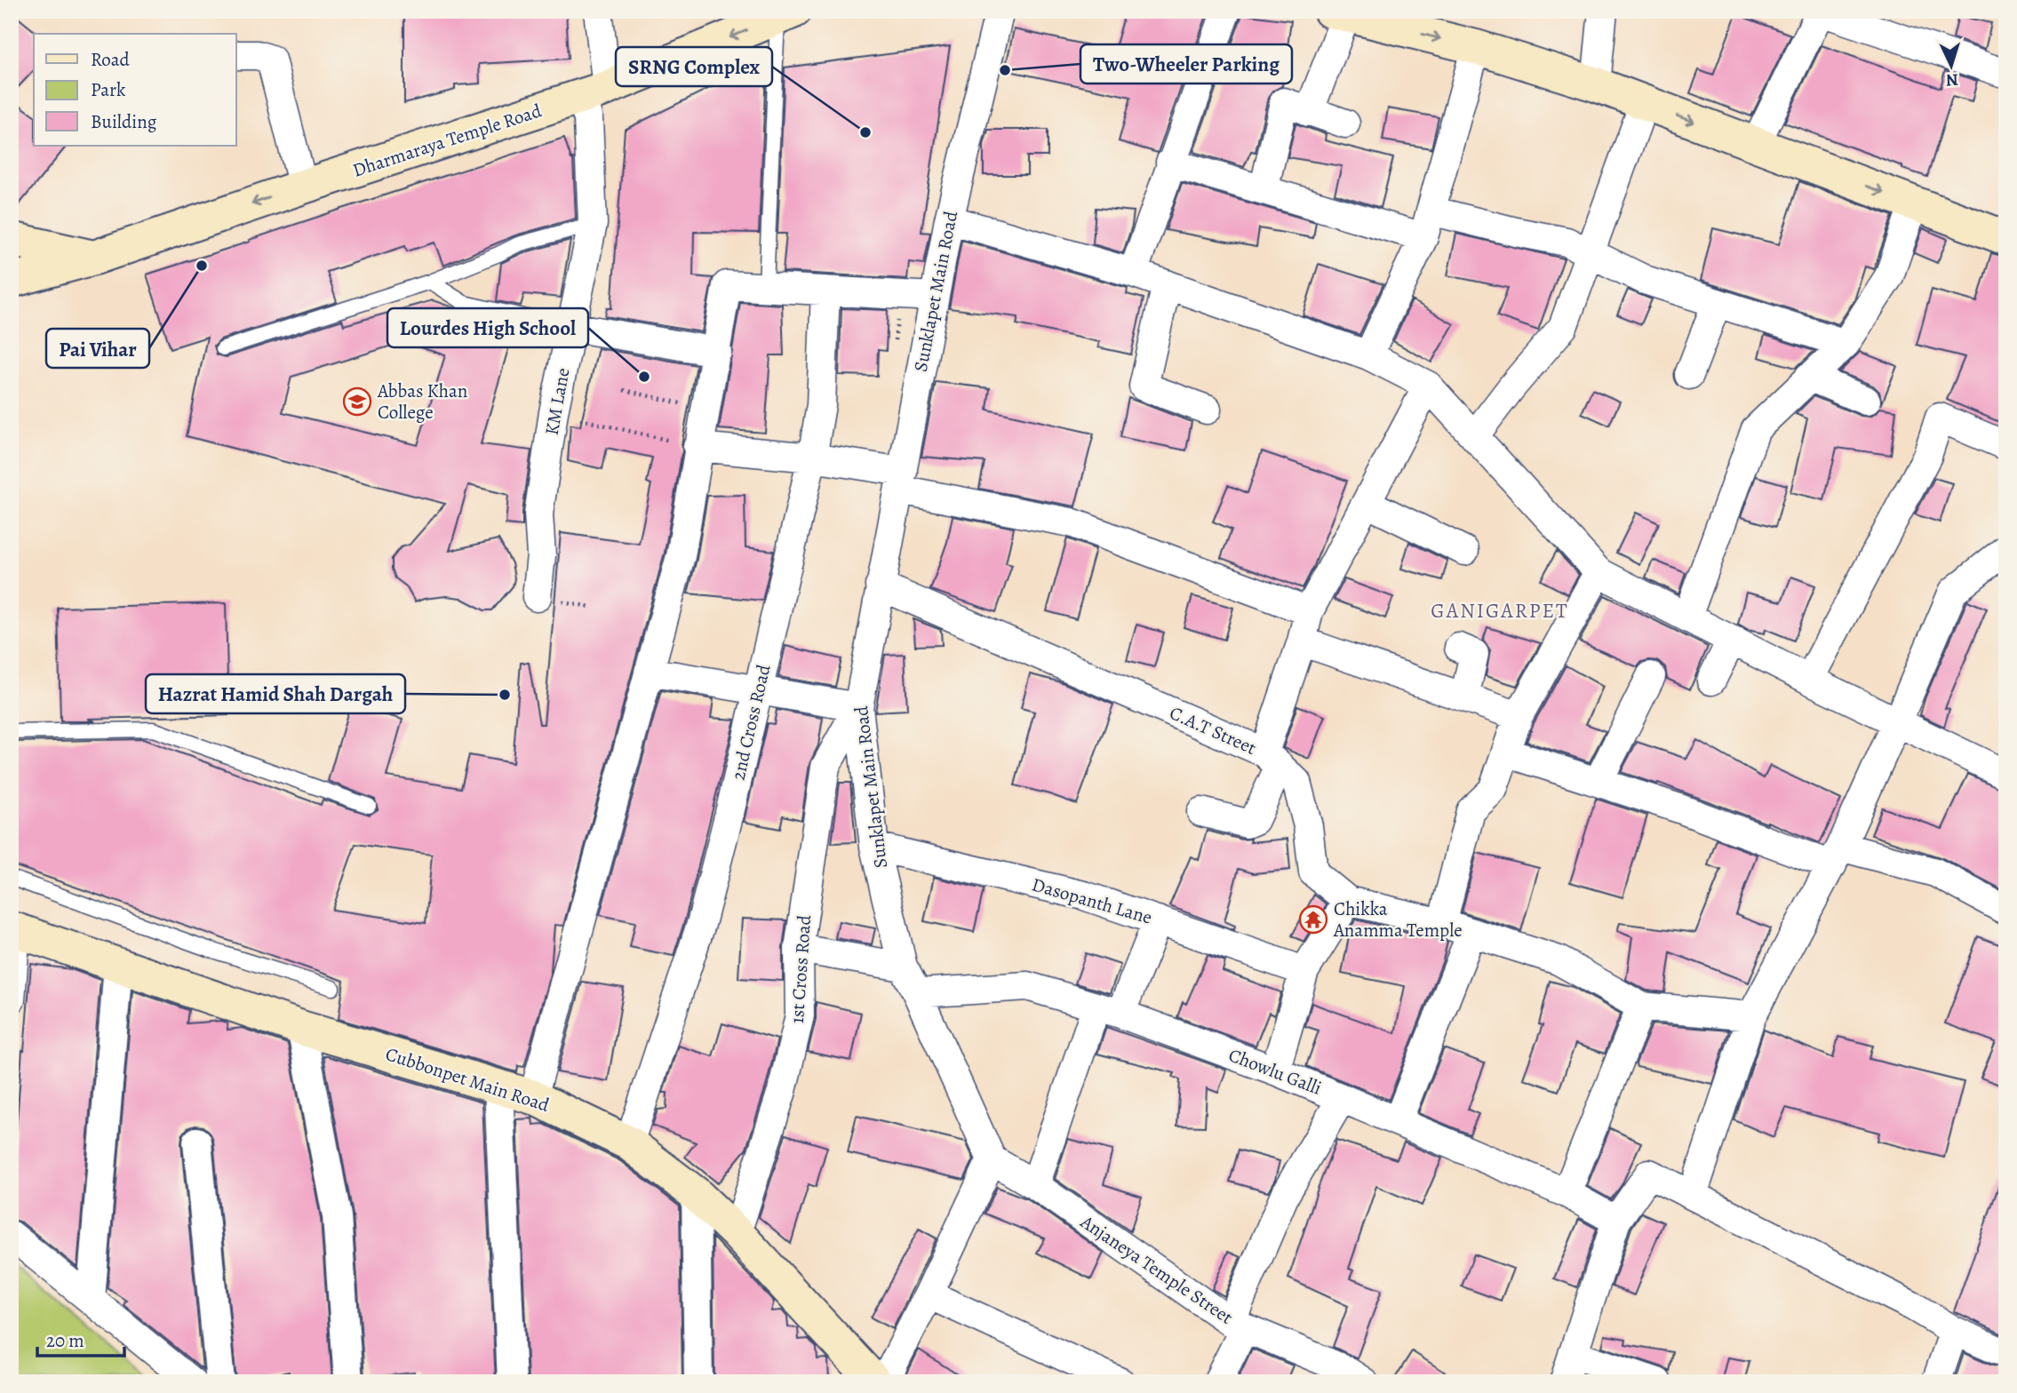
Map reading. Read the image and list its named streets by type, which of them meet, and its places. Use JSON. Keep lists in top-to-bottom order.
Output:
{
  "streets": {
    "street": [
      "Dharmaraya Temple Road",
      "Sunklapet Main Road",
      "KM Lane",
      "2nd Cross Road",
      "C.A.T Street",
      "Dasopanth Lane",
      "1st Cross Road",
      "Chowlu Galli",
      "Cubbonpet Main Road",
      "Anjaneya Temple Street"
    ]
  },
  "crossings": [
    ["Dharmaraya Temple Road", "KM Lane"],
    ["Sunklapet Main Road", "C.A.T Street"],
    ["Sunklapet Main Road", "Dasopanth Lane"],
    ["Sunklapet Main Road", "1st Cross Road"],
    ["Sunklapet Main Road", "Chowlu Galli"],
    ["Sunklapet Main Road", "Anjaneya Temple Street"],
    ["2nd Cross Road", "Cubbonpet Main Road"],
    ["1st Cross Road", "Cubbonpet Main Road"]
  ],
  "districts": ["GANIGARPET"],
  "places": {
    "other": [
      "Two-Wheeler Parking",
      "SRNG Complex",
      "Pai Vihar",
      "Lourdes High School",
      "Hazrat Hamid Shah Dargah"
    ],
    "school or university": ["Abbas Khan College"],
    "temple": ["Chikka Anamma Temple"]
  },
  "legend": ["Road", "Park", "Building"],
  "scale_bar": "20 m",
  "north": "bottom"
}
